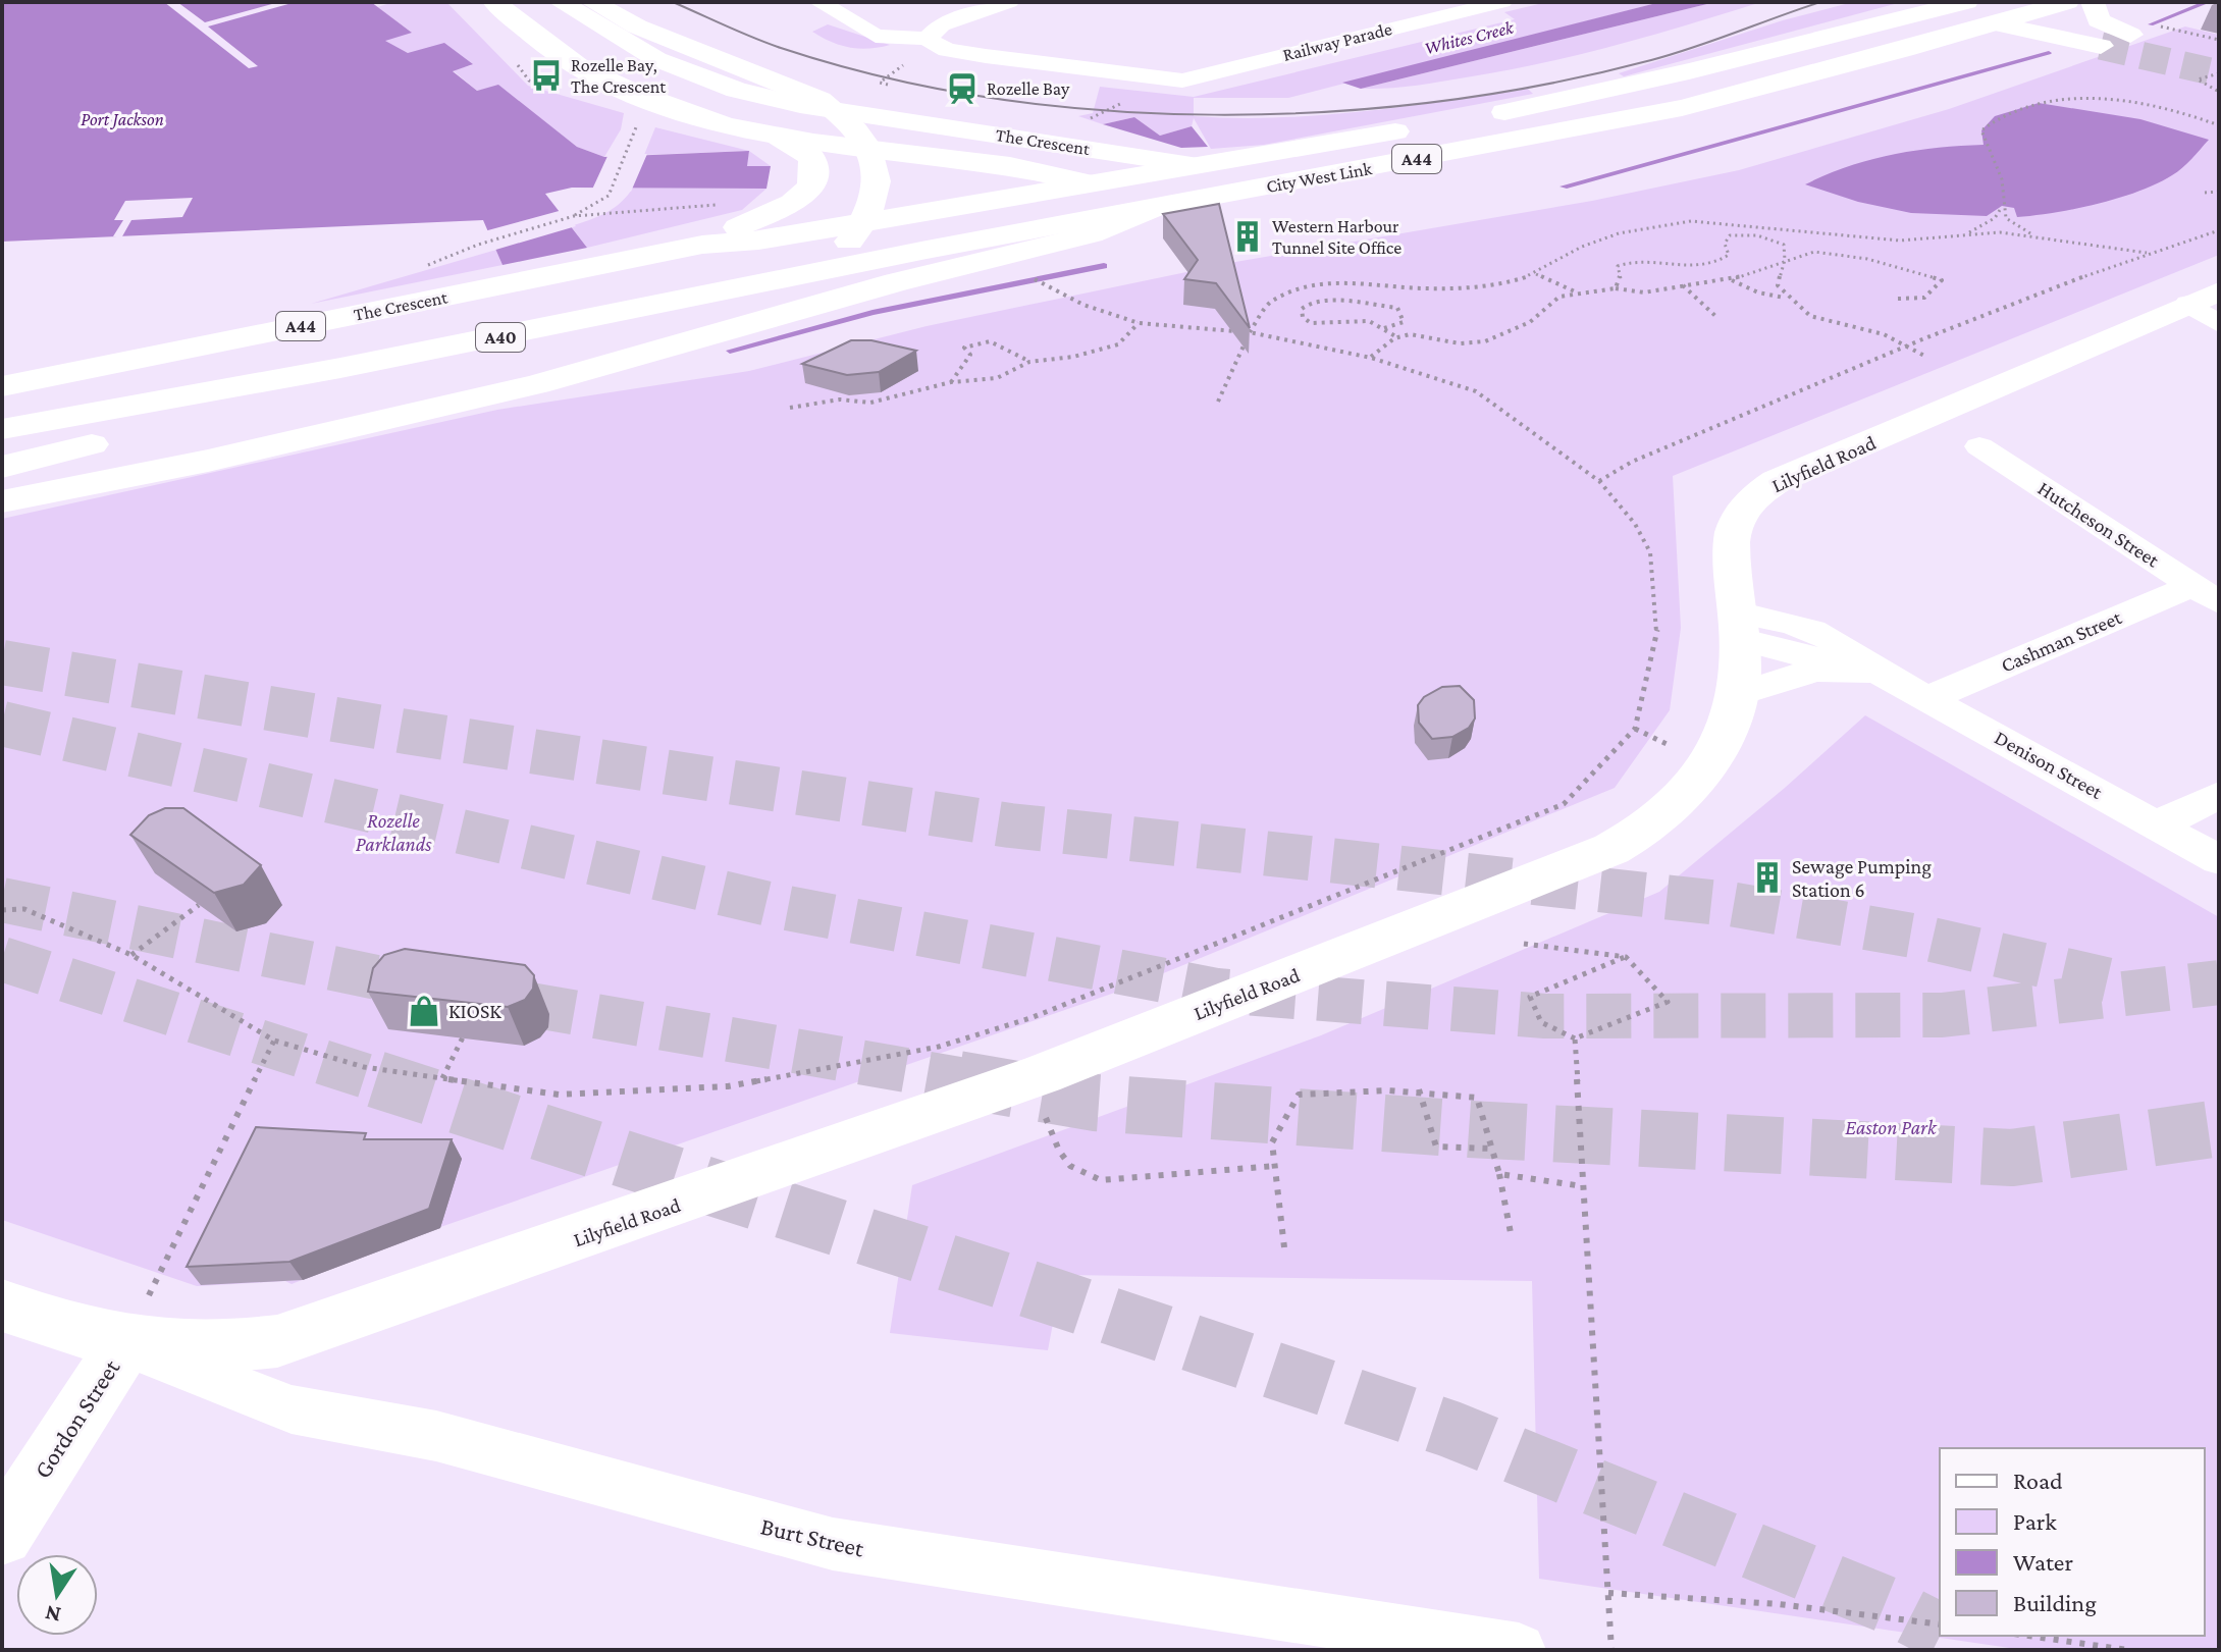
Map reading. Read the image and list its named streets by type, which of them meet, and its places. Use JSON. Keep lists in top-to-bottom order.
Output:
{
  "streets": {
    "main road": [
      "The Crescent",
      "A44",
      "City West Link",
      "A40",
      "Lilyfield Road",
      "Gordon Street"
    ],
    "street": [
      "Railway Parade",
      "Hutcheson Street",
      "Cashman Street",
      "Denison Street",
      "Burt Street"
    ]
  },
  "crossings": [
    ["The Crescent", "City West Link"],
    ["Lilyfield Road", "Denison Street"],
    ["Lilyfield Road", "Gordon Street"],
    ["Lilyfield Road", "Burt Street"],
    ["Hutcheson Street", "Cashman Street"],
    ["Cashman Street", "Denison Street"],
    ["Gordon Street", "Burt Street"]
  ],
  "water": ["Whites Creek", "Port Jackson"],
  "parks": ["Rozelle Parklands", "Easton Park"],
  "places": {
    "bus stop": ["Rozelle Bay, The Crescent"],
    "station": ["Rozelle Bay"],
    "building": ["Western Harbour Tunnel Site Office", "Sewage Pumping Station 6"],
    "shop": ["KIOSK"]
  },
  "legend": [
    "Road",
    "Park",
    "Water",
    "Building"
  ],
  "north": "bottom"
}
